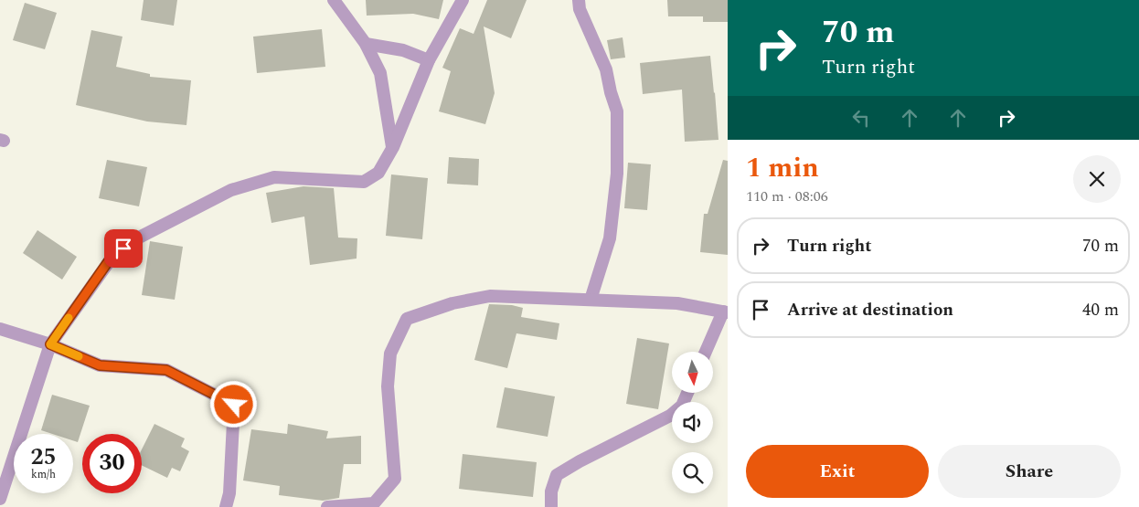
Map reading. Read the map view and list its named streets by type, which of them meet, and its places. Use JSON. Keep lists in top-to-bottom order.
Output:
{
  "north": "bottom",
  "page": {
    "turn": ["70 m", "Turn right"],
    "heading": ["1 min", "110 m · 08:06"],
    "list": [
      {
        "name": "Turn right",
        "value": "70 m"
      },
      {
        "name": "Arrive at destination",
        "value": "40 m"
      }
    ],
    "speed": "25 km/h",
    "limit": "30",
    "buttons": ["Exit", "Share"]
  }
}
